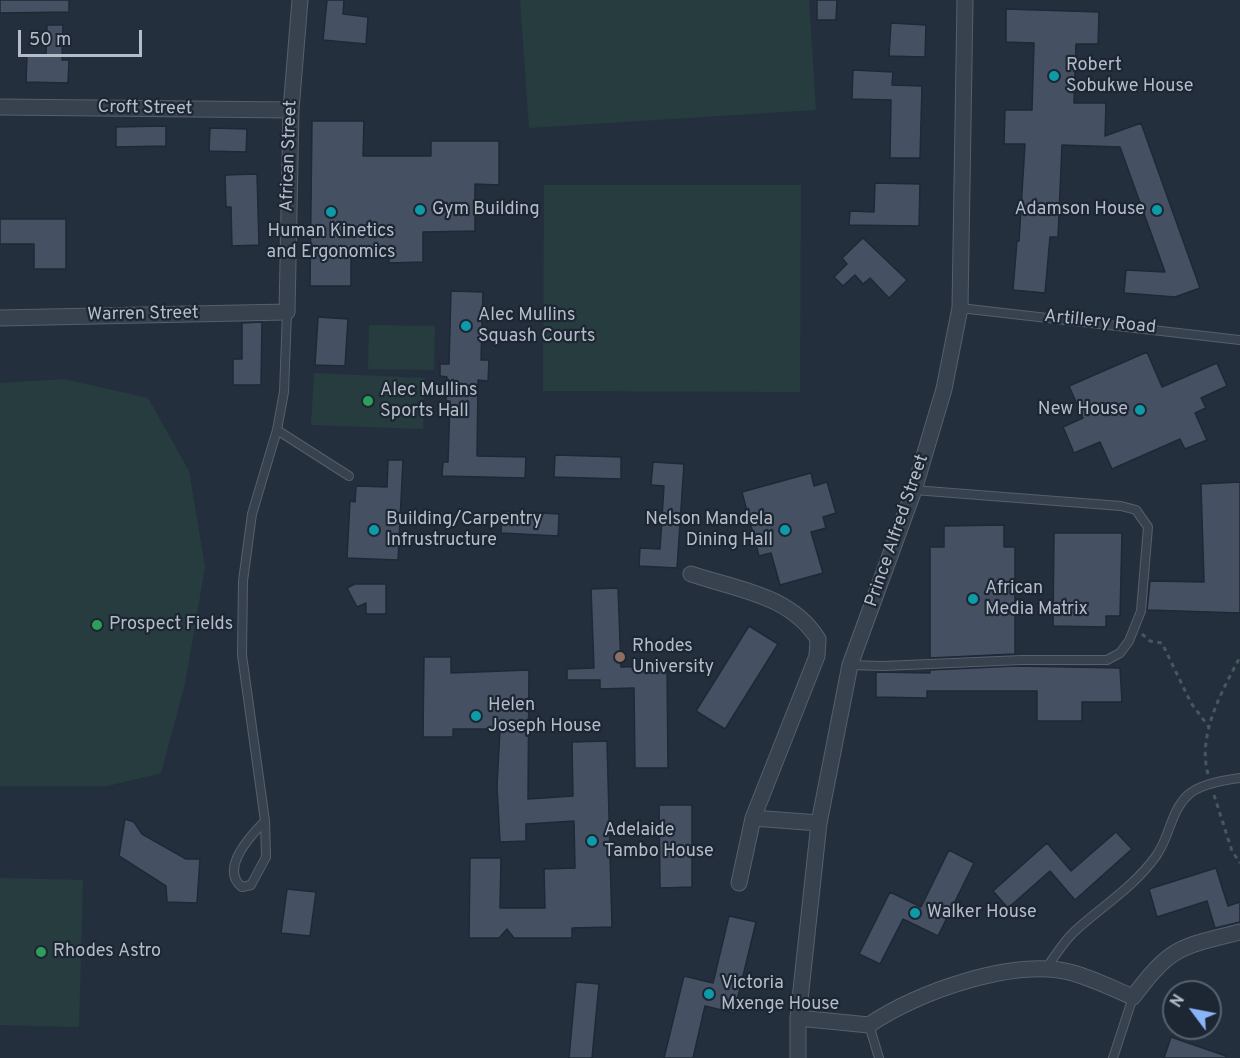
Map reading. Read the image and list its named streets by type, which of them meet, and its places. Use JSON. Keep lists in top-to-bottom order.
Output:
{
  "streets": {
    "street": [
      "Croft Street",
      "African Street",
      "Warren Street",
      "Prince Alfred Street"
    ],
    "lane": ["Artillery Road"]
  },
  "crossings": [
    ["Croft Street", "African Street"],
    ["African Street", "Warren Street"],
    ["Artillery Road", "Prince Alfred Street"]
  ],
  "places": [
    "Robert Sobukwe House",
    "Gym Building",
    "Adamson House",
    "Human Kinetics and Ergonomics",
    "Alec Mullins Squash Courts",
    "Alec Mullins Sports Hall",
    "New House",
    "Building/Carpentry Infrustructure",
    "Nelson Mandela Dining Hall",
    "African Media Matrix",
    "Prospect Fields",
    "Rhodes University",
    "Helen Joseph House",
    "Adelaide Tambo House",
    "Walker House",
    "Rhodes Astro",
    "Victoria Mxenge House"
  ],
  "scale_bar": "50 m",
  "north": "top left"
}
